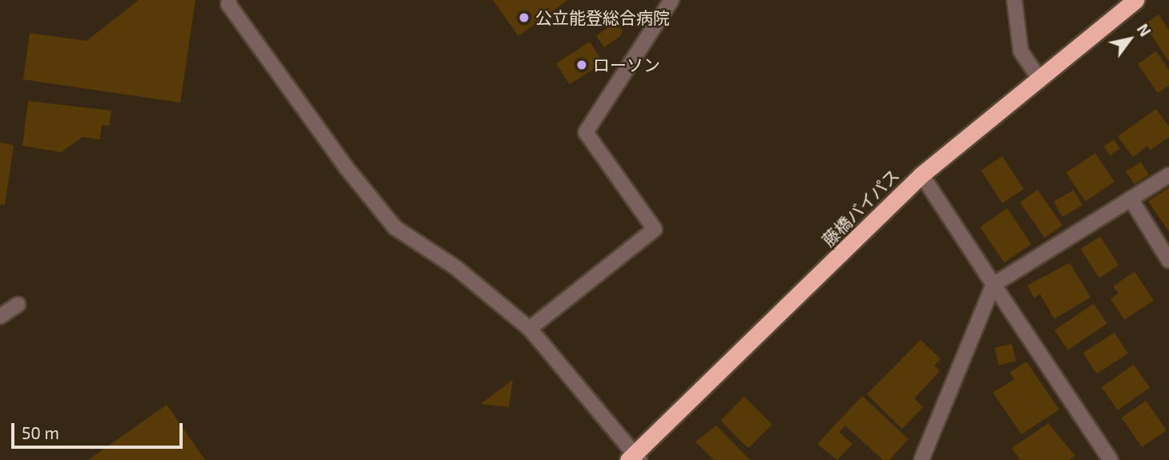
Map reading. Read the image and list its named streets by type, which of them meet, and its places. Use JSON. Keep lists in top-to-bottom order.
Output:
{
  "streets": {
    "highway": ["藤橋バイパス"]
  },
  "places": ["公立能登総合病院", "ローソン"],
  "scale_bar": "50 m",
  "north": "top right"
}
